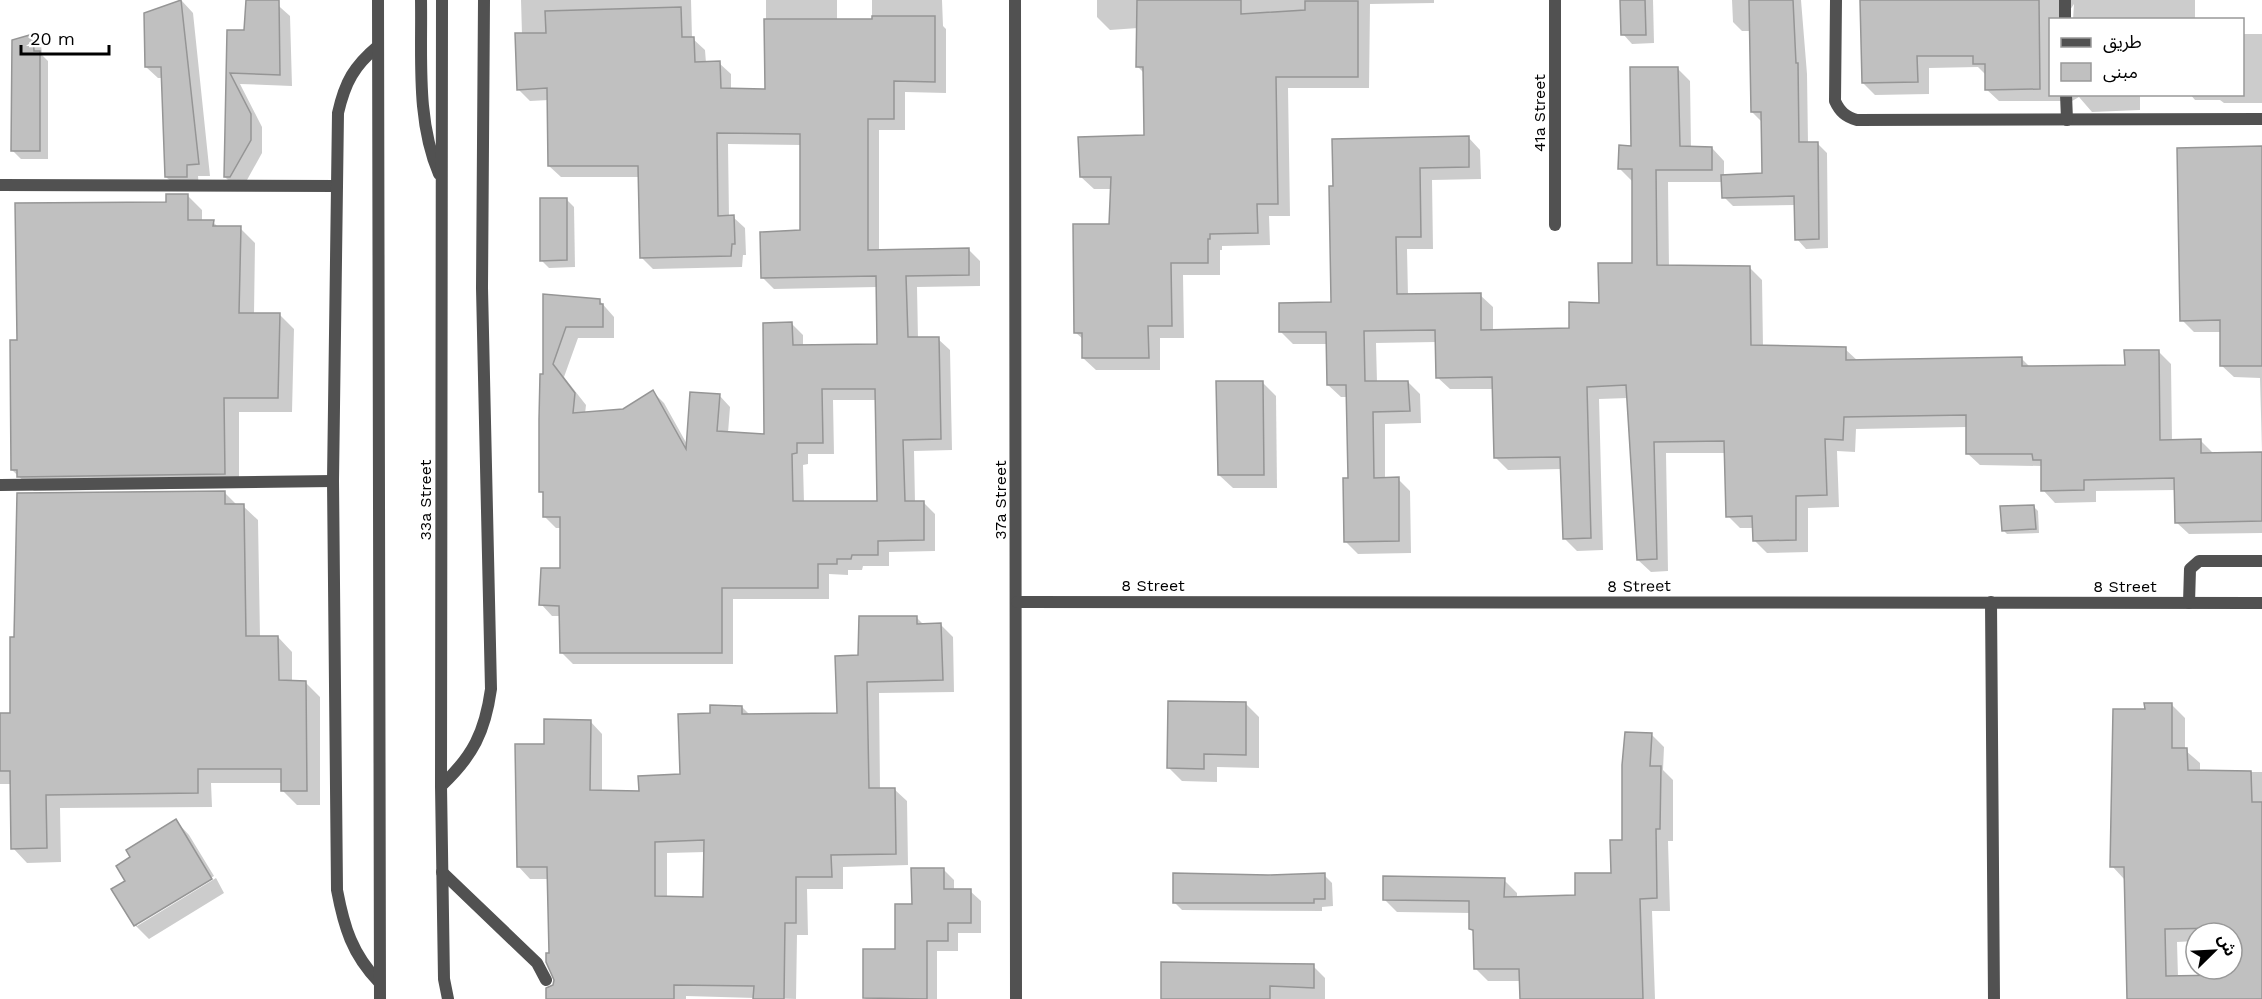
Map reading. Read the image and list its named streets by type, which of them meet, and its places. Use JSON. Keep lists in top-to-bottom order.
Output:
{
  "streets": {
    "street": [
      "41a Street",
      "33a Street",
      "37a Street",
      "8 Street"
    ]
  },
  "crossings": [
    ["37a Street", "8 Street"]
  ],
  "legend": ["طريق", "مبنى"],
  "scale_bar": "20 m",
  "north": "top right"
}
